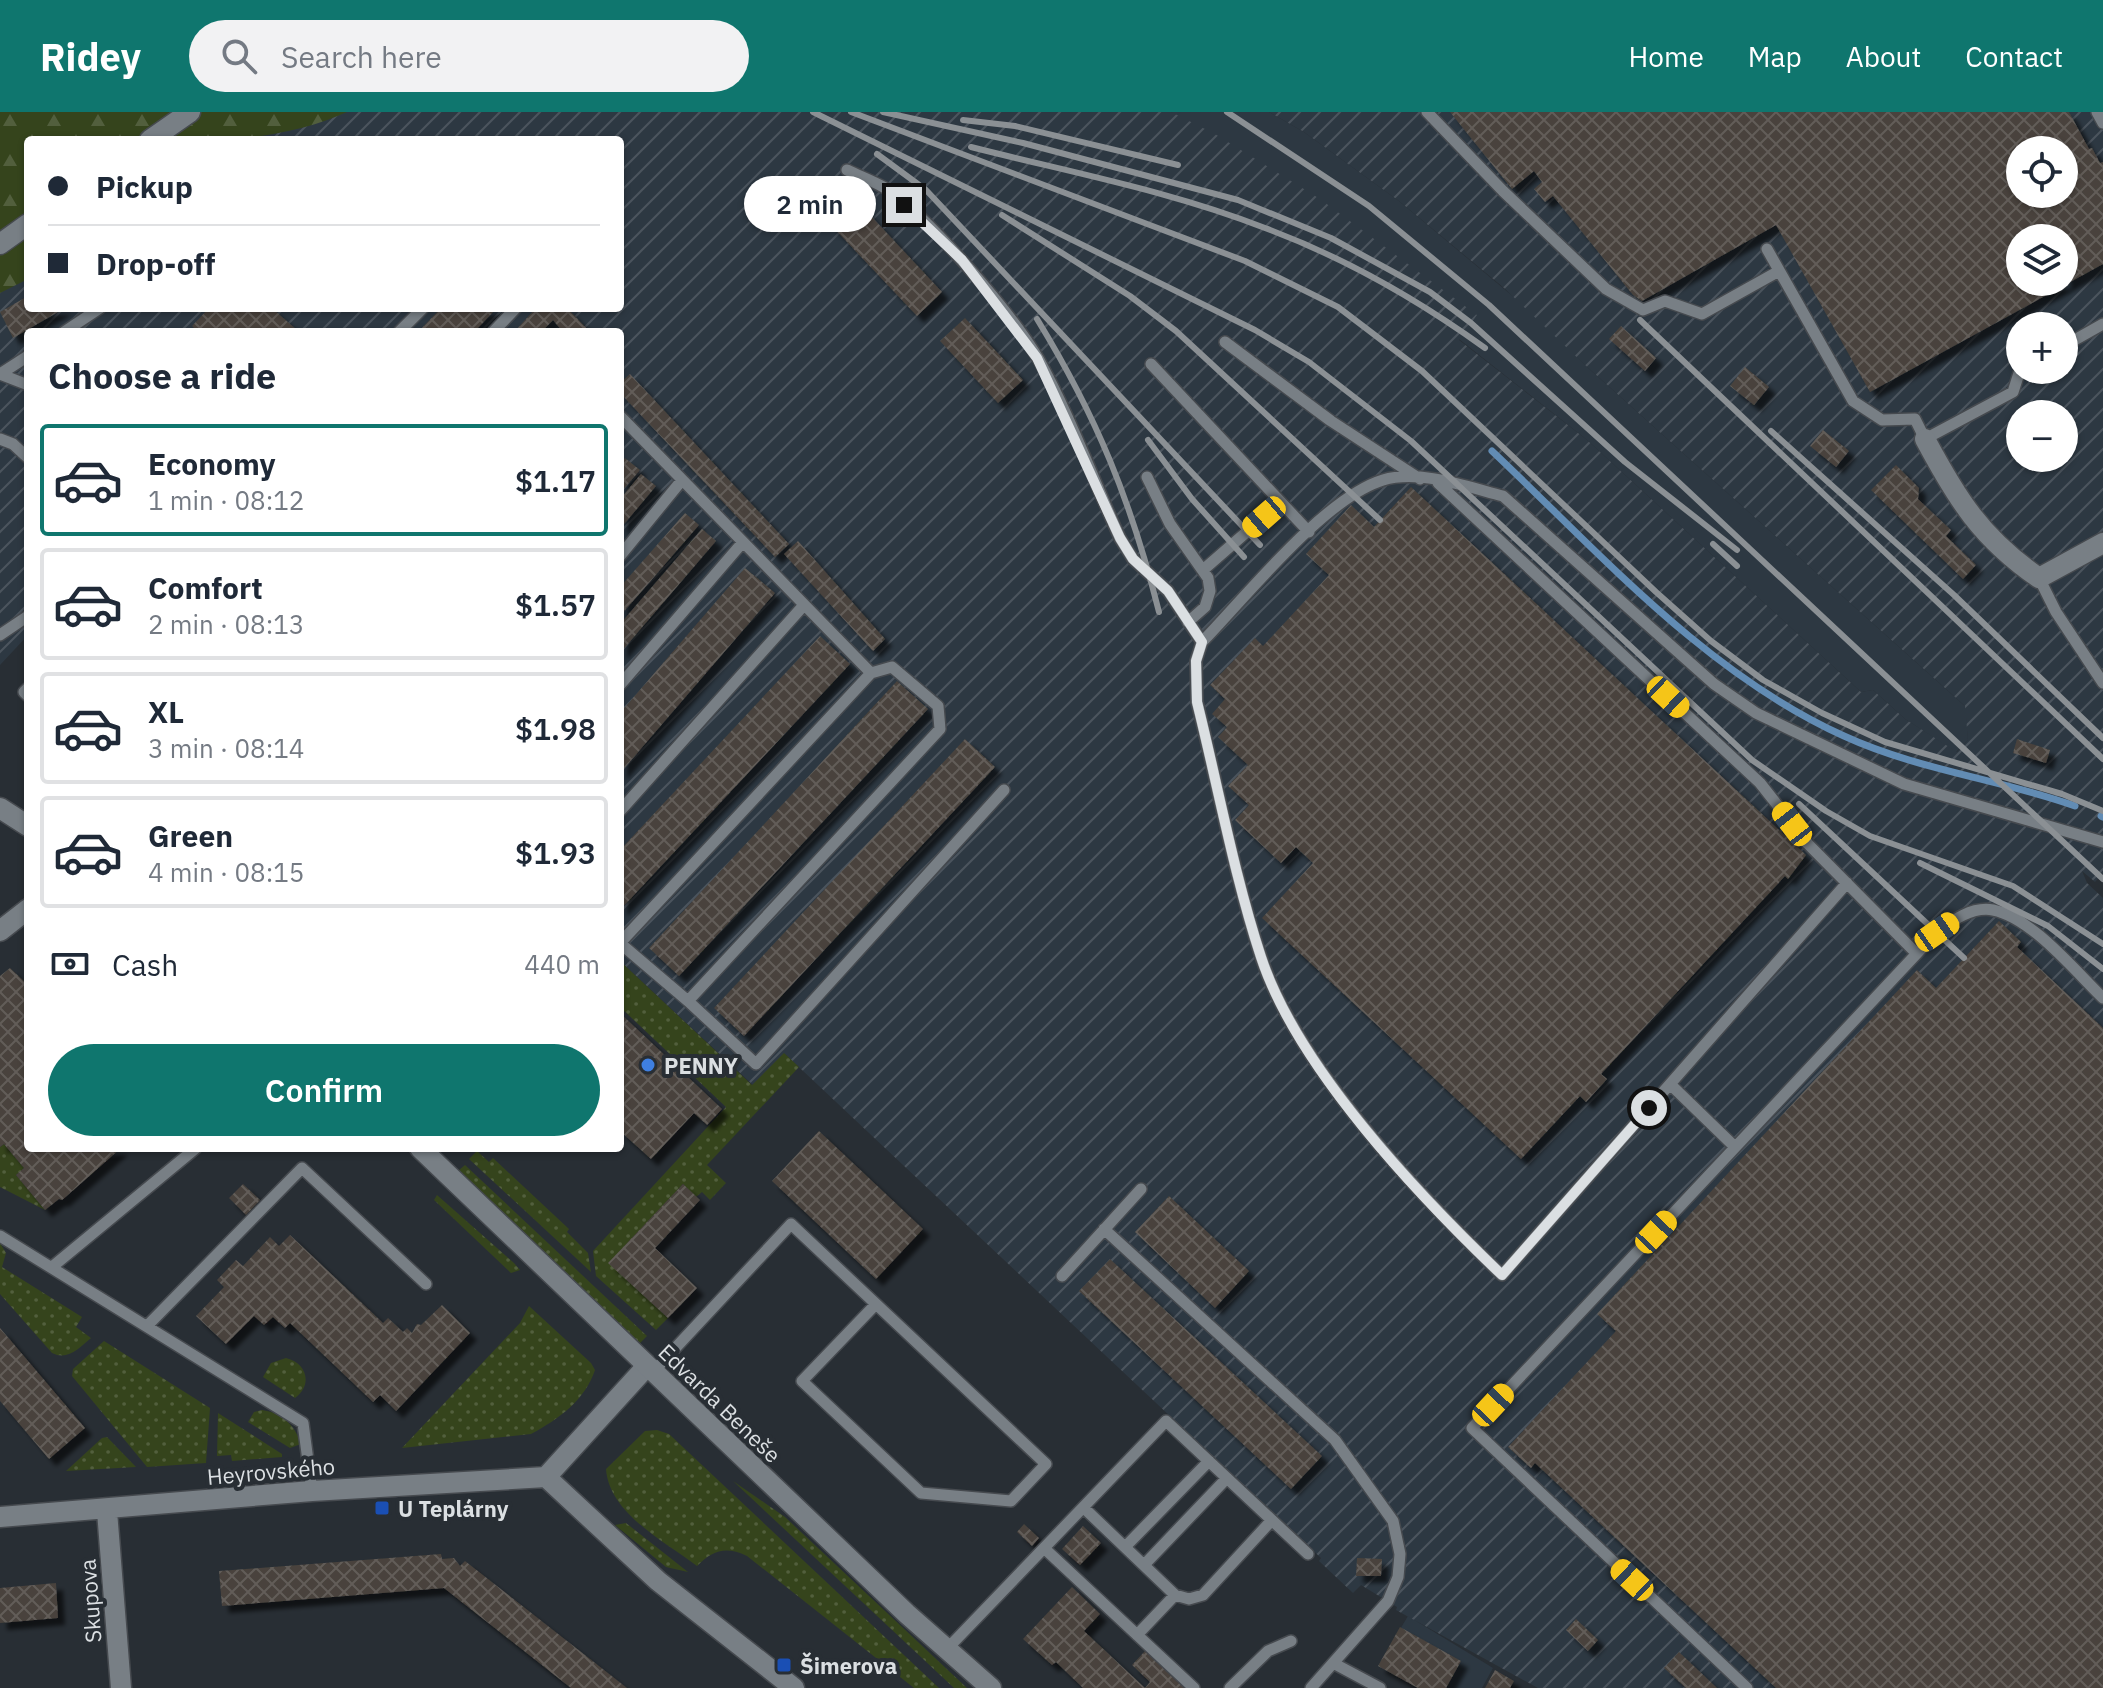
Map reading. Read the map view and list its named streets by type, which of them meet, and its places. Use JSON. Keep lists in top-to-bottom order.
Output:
{
  "streets": {
    "street": ["Edvarda Beneše", "Heyrovského", "Skupova"]
  },
  "crossings": [
    ["Heyrovského", "Skupova"]
  ],
  "places": {
    "other": ["PENNY"],
    "transit": ["U Teplárny", "Šimerova"]
  },
  "page": {
    "header": "Ridey",
    "search": "Search here",
    "nav": [
      "Home",
      "Map",
      "About",
      "Contact"
    ],
    "map_buttons": ["+", "−"],
    "banner": ["Pickup", "Drop-off"],
    "bubble": "2 min",
    "heading": "Choose a ride",
    "list": [
      {
        "name": "Economy",
        "note": "1 min · 08:12",
        "value": "$1.17"
      },
      {
        "name": "Comfort",
        "note": "2 min · 08:13",
        "value": "$1.57"
      },
      {
        "name": "XL",
        "note": "3 min · 08:14",
        "value": "$1.98"
      },
      {
        "name": "Green",
        "note": "4 min · 08:15",
        "value": "$1.93"
      }
    ],
    "pay": ["Cash", "440 m"],
    "buttons": "Confirm"
  }
}
